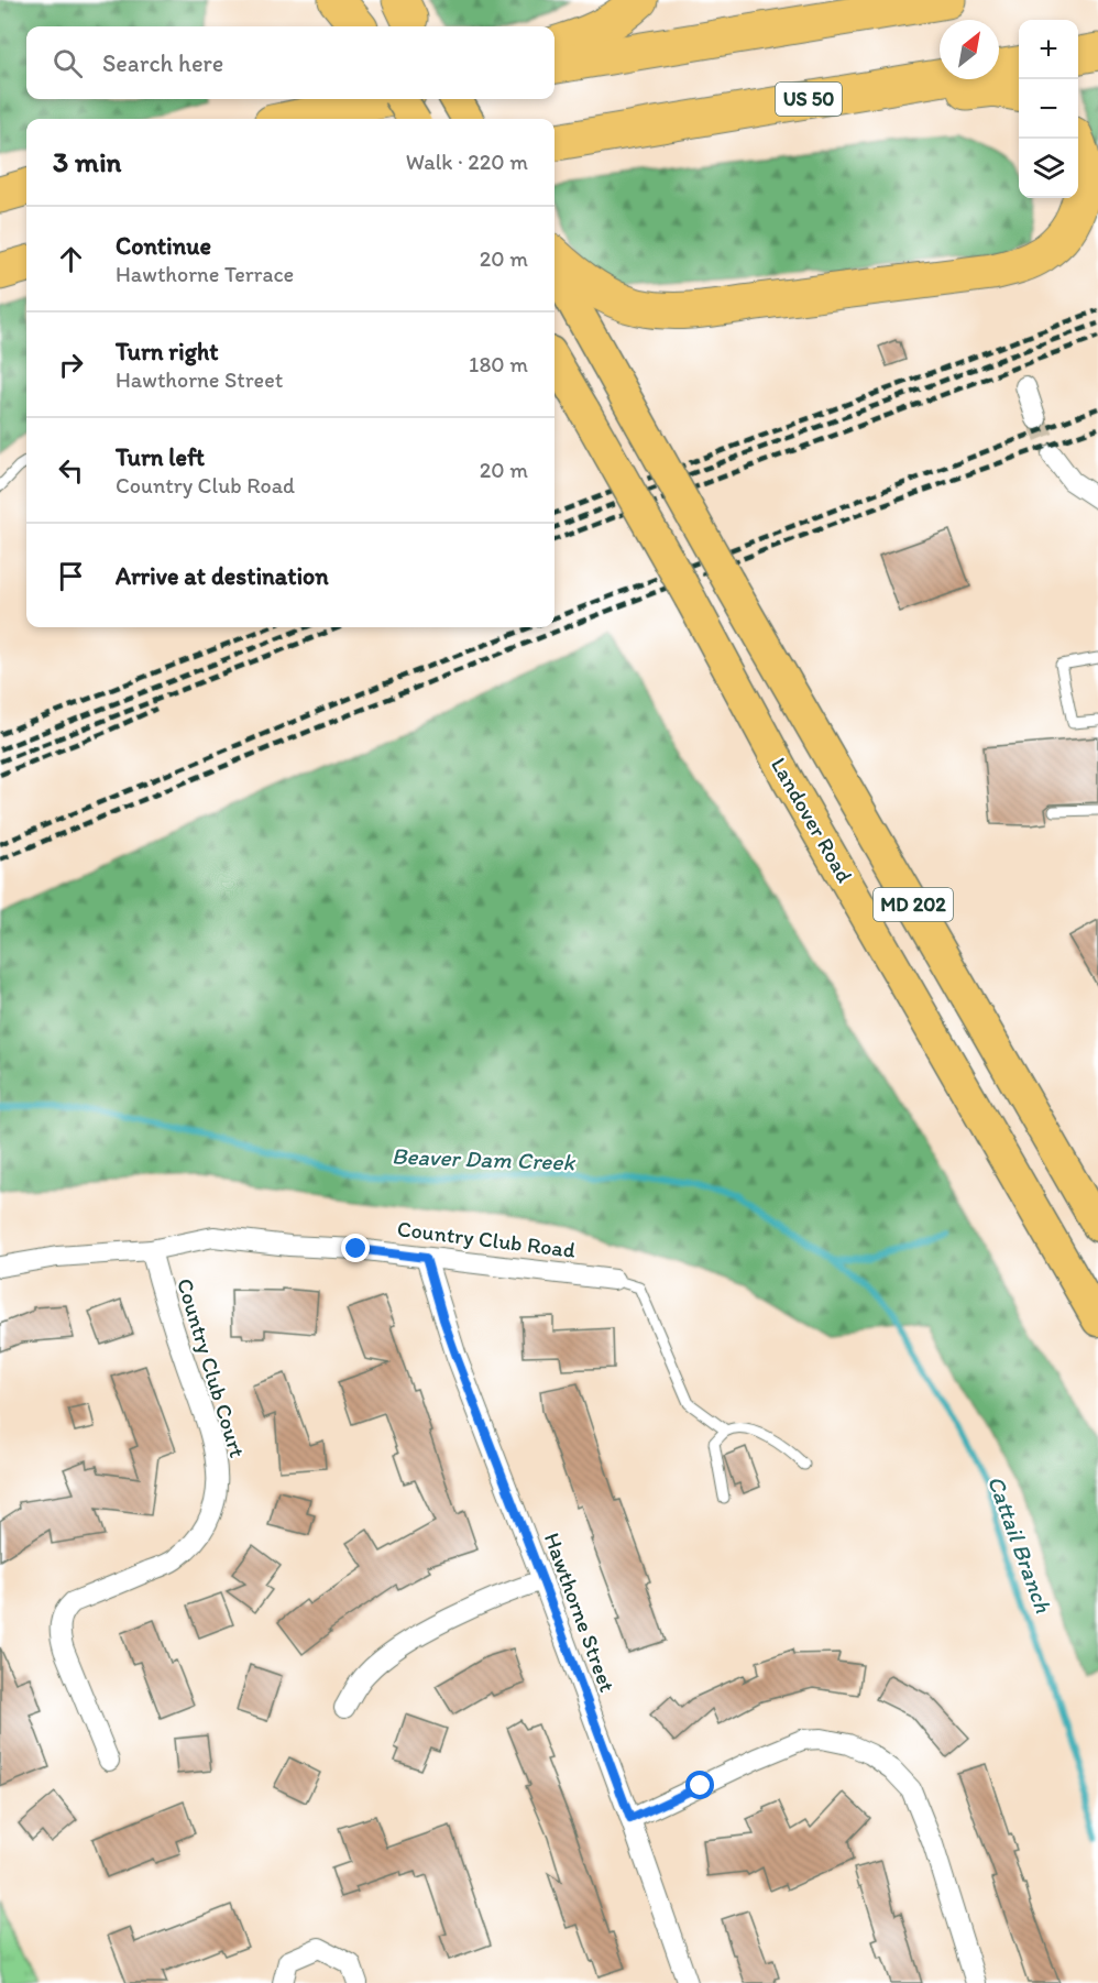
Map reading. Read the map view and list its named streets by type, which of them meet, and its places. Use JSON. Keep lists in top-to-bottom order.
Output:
{
  "streets": {
    "highway": ["US 50"],
    "main road": ["Landover Road", "MD 202"],
    "street": ["Country Club Road", "Country Club Court", "Hawthorne Street"]
  },
  "crossings": [
    ["Country Club Road", "Country Club Court"],
    ["Country Club Road", "Hawthorne Street"]
  ],
  "water": ["Beaver Dam Creek", "Cattail Branch"],
  "north": "top right",
  "page": {
    "map_buttons": ["+", "−"],
    "search": "Search here",
    "heading": ["3 min", "Walk · 220 m"],
    "list": [
      ["Continue", "Hawthorne Terrace", "20 m"],
      ["Turn right", "Hawthorne Street", "180 m"],
      ["Turn left", "Country Club Road", "20 m"],
      "Arrive at destination"
    ]
  }
}
